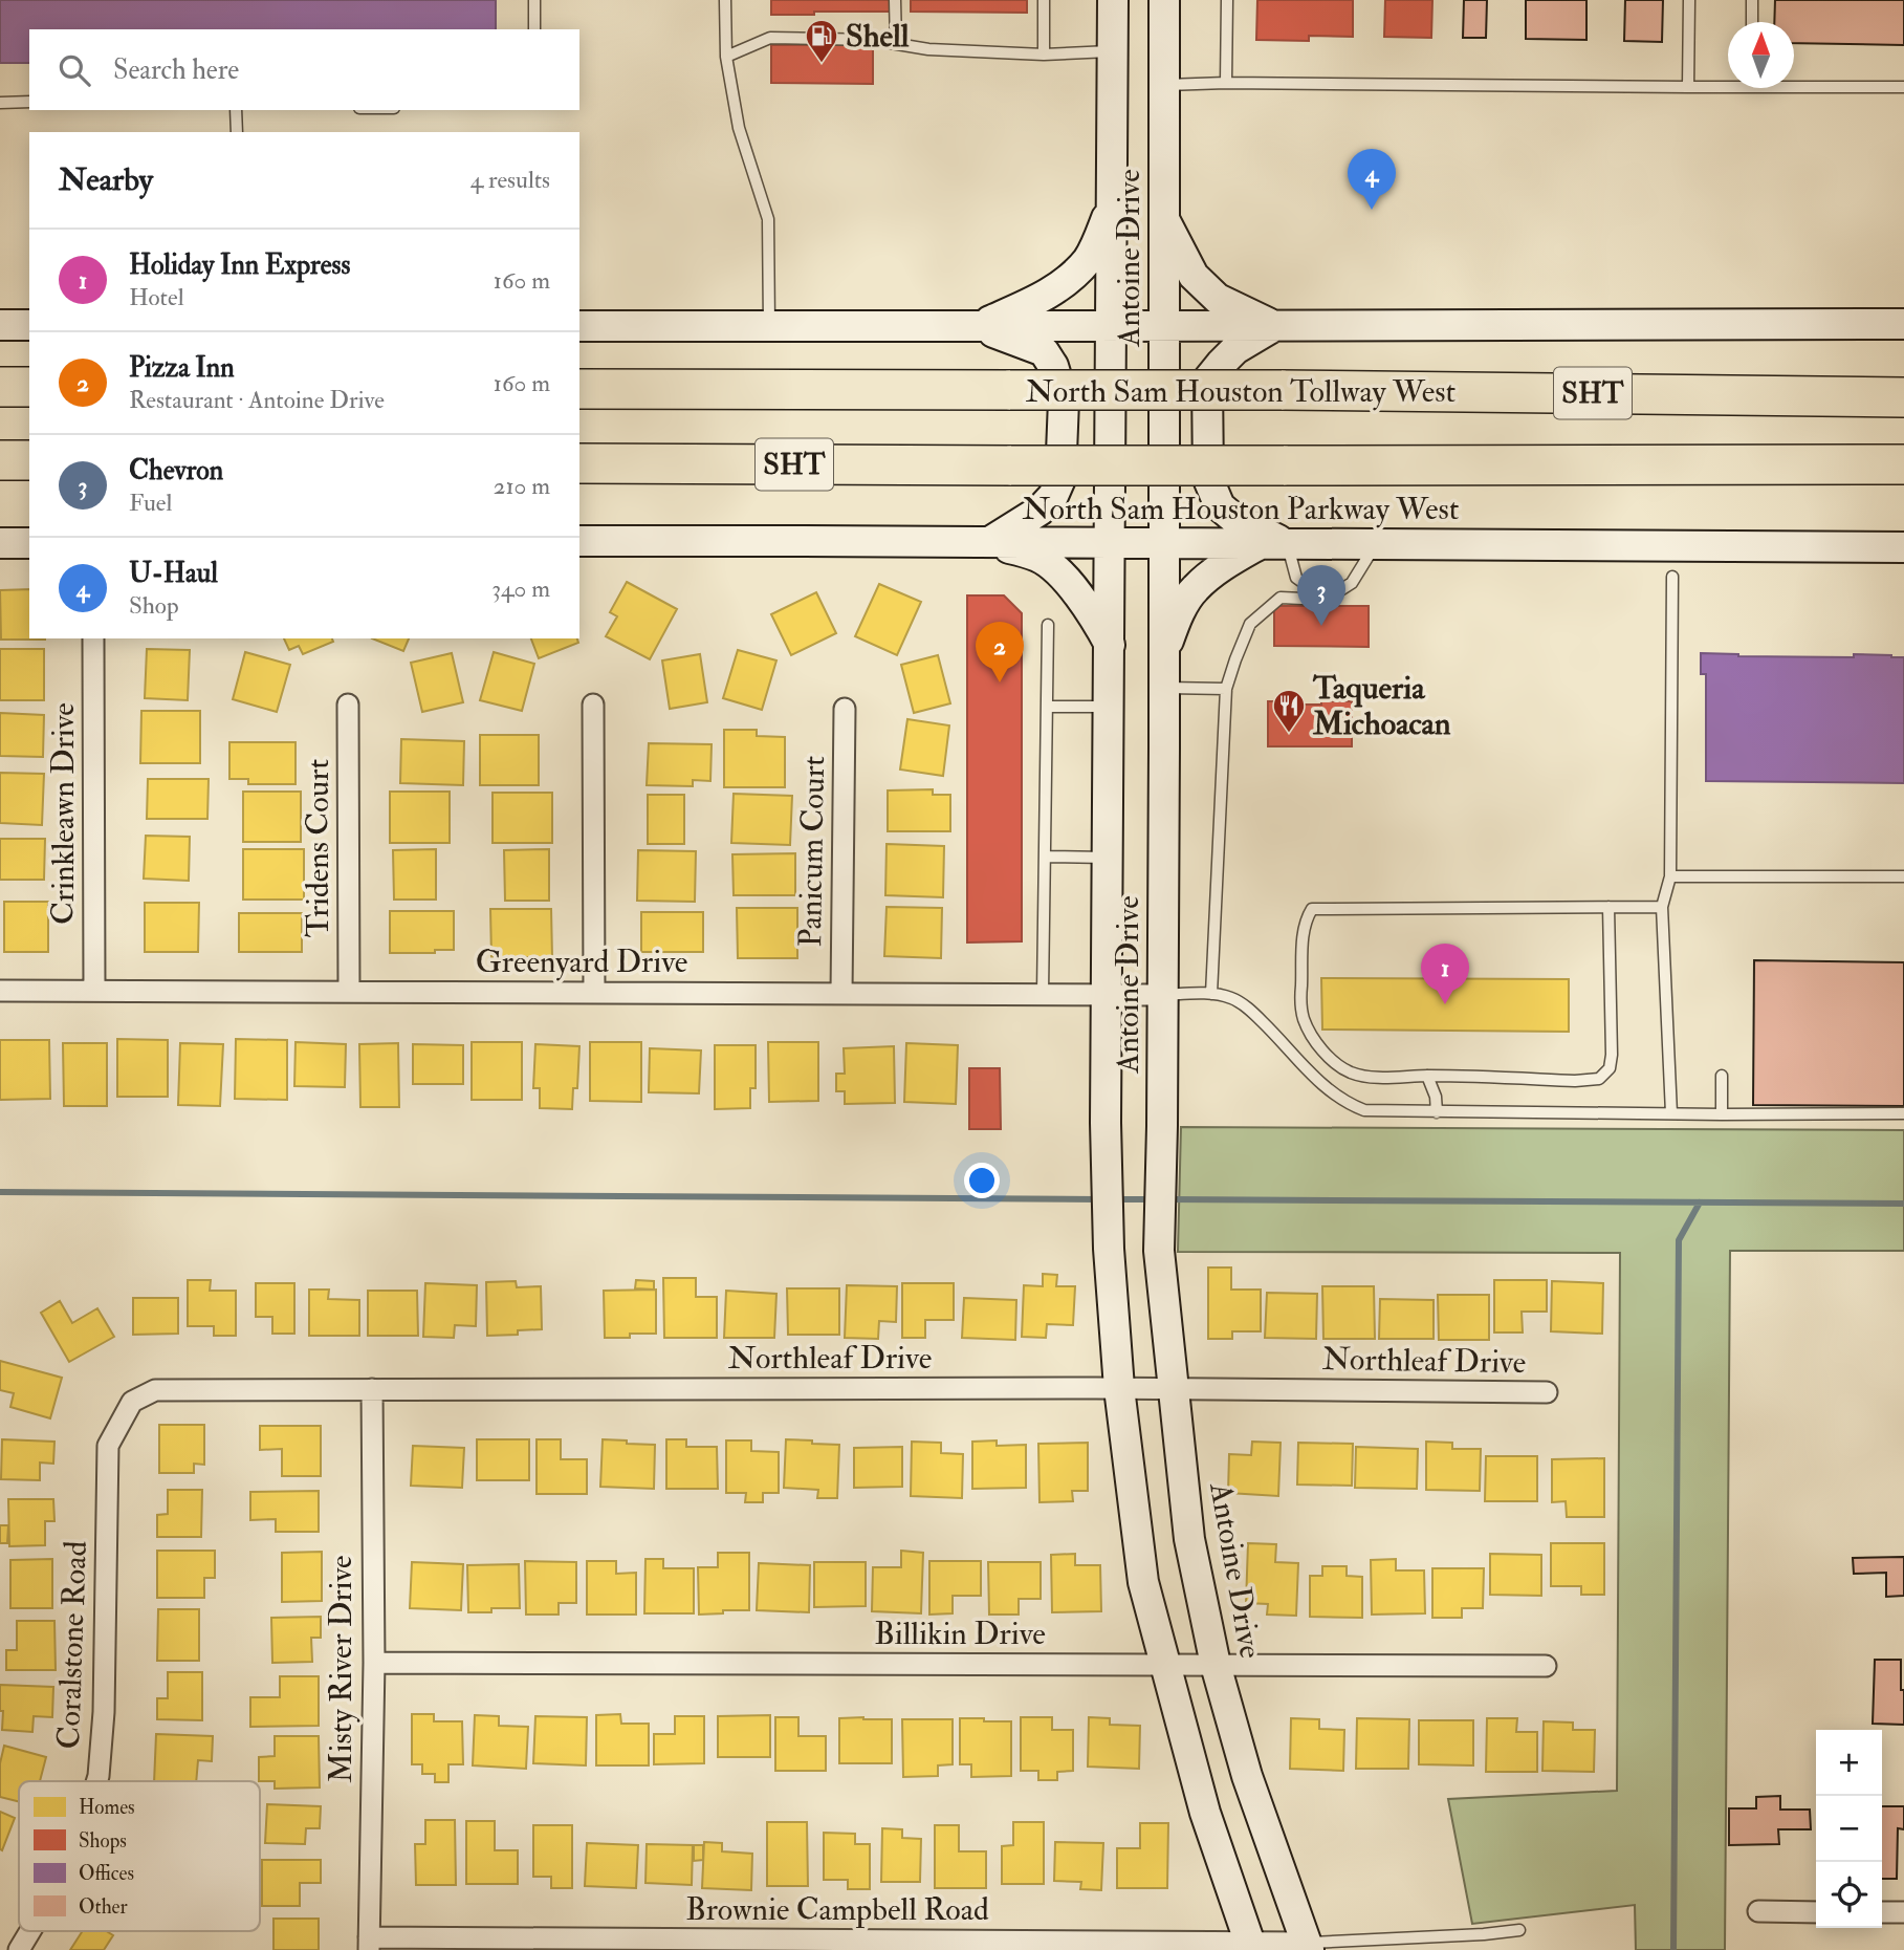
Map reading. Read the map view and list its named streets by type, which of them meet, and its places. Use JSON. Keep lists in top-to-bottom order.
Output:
{
  "streets": {
    "highway": ["North Sam Houston Tollway West", "SHT"],
    "main road": ["Antoine Drive", "North Sam Houston Parkway West"],
    "street": [
      "Crinkleawn Drive",
      "Tridens Court",
      "Panicum Court",
      "Greenyard Drive",
      "Northleaf Drive",
      "Billikin Drive",
      "Coralstone Road",
      "Misty River Drive",
      "Brownie Campbell Road"
    ]
  },
  "crossings": [
    ["Antoine Drive", "North Sam Houston Parkway West"],
    ["Antoine Drive", "Greenyard Drive"],
    ["Antoine Drive", "Northleaf Drive"],
    ["Antoine Drive", "Billikin Drive"],
    ["Antoine Drive", "Brownie Campbell Road"],
    ["Crinkleawn Drive", "Greenyard Drive"],
    ["Tridens Court", "Greenyard Drive"],
    ["Panicum Court", "Greenyard Drive"],
    ["Northleaf Drive", "Coralstone Road"],
    ["Northleaf Drive", "Misty River Drive"],
    ["Billikin Drive", "Misty River Drive"],
    ["Misty River Drive", "Brownie Campbell Road"]
  ],
  "places": {
    "fuel station": ["Shell"],
    "restaurant": ["Taqueria Michoacan"]
  },
  "legend": [
    "Homes",
    "Shops",
    "Offices",
    "Other"
  ],
  "north": "top",
  "page": {
    "search": "Search here",
    "heading": ["Nearby", "4 results"],
    "pins": [
      "4",
      "3",
      "2",
      "1"
    ],
    "list": [
      {
        "mark": "1",
        "name": "Holiday Inn Express",
        "note": "Hotel",
        "value": "160 m"
      },
      {
        "mark": "2",
        "name": "Pizza Inn",
        "note": "Restaurant · Antoine Drive",
        "value": "160 m"
      },
      {
        "mark": "3",
        "name": "Chevron",
        "note": "Fuel",
        "value": "210 m"
      },
      {
        "mark": "4",
        "name": "U-Haul",
        "note": "Shop",
        "value": "340 m"
      }
    ],
    "map_buttons": ["+", "−"]
  }
}
